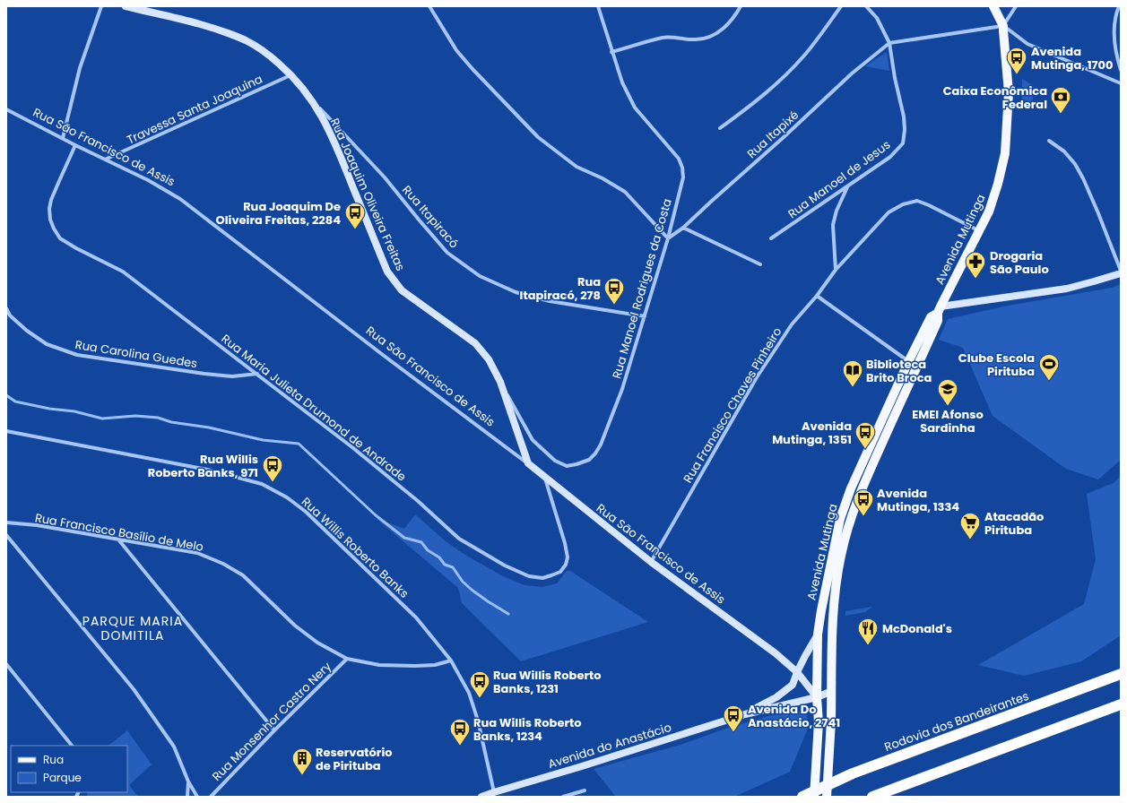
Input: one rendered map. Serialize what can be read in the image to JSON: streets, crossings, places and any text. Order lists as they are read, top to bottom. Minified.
{"streets":{"highway":["Rodovia dos Bandeirantes"],"main road":["Avenida Mutinga"],"street":["Travessa Santa Joaquina","Rua Itapixé","Rua São Francisco de Assis","Rua Manoel de Jesus","Rua Joaquim Oliveira Freitas","Rua Itapiracó","Rua Manoel Rodrigues da Costa","Rua Carolina Guedes","Rua Francisco Chaves Pinheiro","Rua Maria Julieta Drumond de Andrade","Rua Francisco Basílio de Melo","Rua Willis Roberto Banks","Rua Monsenhor Castro Nery","Avenida do Anastácio"]},"crossings":[["Travessa Santa Joaquina","Rua São Francisco de Assis"],["Travessa Santa Joaquina","Rua Joaquim Oliveira Freitas"],["Rua Itapixé","Rua Manoel de Jesus"],["Rua Itapixé","Rua Manoel Rodrigues da Costa"],["Rua São Francisco de Assis","Rua Joaquim Oliveira Freitas"],["Rua São Francisco de Assis","Avenida Mutinga"],["Rua São Francisco de Assis","Rua Francisco Chaves Pinheiro"],["Rua São Francisco de Assis","Rua Maria Julieta Drumond de Andrade"],["Rua São Francisco de Assis","Avenida do Anastácio"],["Rua Joaquim Oliveira Freitas","Rua Itapiracó"],["Rua Joaquim Oliveira Freitas","Rua Manoel Rodrigues da Costa"],["Rua Itapiracó","Rua Manoel Rodrigues da Costa"],["Avenida Mutinga","Rua Francisco Chaves Pinheiro"],["Avenida Mutinga","Avenida do Anastácio"],["Rua Carolina Guedes","Rua Maria Julieta Drumond de Andrade"],["Rua Francisco Basílio de Melo","Rua Willis Roberto Banks"],["Rua Francisco Basílio de Melo","Rua Monsenhor Castro Nery"],["Rua Willis Roberto Banks","Avenida do Anastácio"]],"districts":["PARQUE MARIA DOMITILA"],"places":{"bus stop":["Avenida Mutinga, 1700","Rua Joaquim De Oliveira Freitas, 2284","Rua Itapiracó, 278","Avenida Mutinga, 1351","Rua Willis Roberto Banks, 971","Avenida Mutinga, 1334","Rua Willis Roberto Banks, 1231","Avenida Do Anastácio, 2741","Rua Willis Roberto Banks, 1234"],"bank":["Caixa Econômica Federal"],"pharmacy":["Drogaria São Paulo"],"sports":["Clube Escola Pirituba"],"library":["Biblioteca Brito Broca"],"school or university":["EMEI Afonso Sardinha"],"supermarket":["Atacadão Pirituba"],"restaurant":["McDonald's"],"building":["Reservatório de Pirituba"]},"legend":["Rua","Parque"]}
